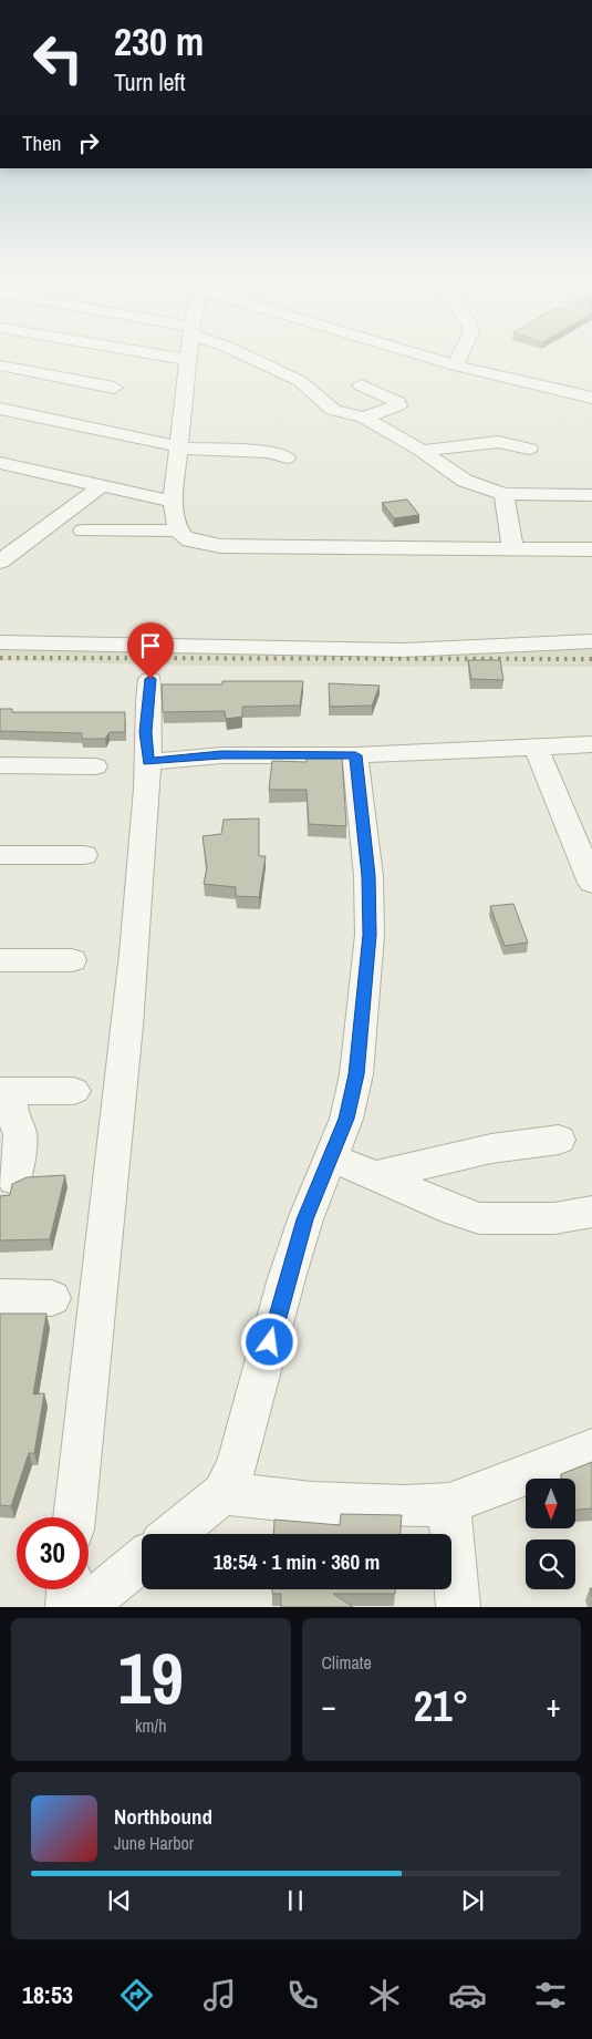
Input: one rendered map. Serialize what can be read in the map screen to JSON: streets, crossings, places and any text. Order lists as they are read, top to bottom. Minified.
{"north":"bottom","page":{"turn":["230 m","Turn left"],"then":"Then","limit":"30","trip":"18:54 · 1 min · 360 m","tile":[["19","km/h"],"Climate"],"heat":["−","21°","+"],"song":["Northbound","June Harbor"],"tabs":"18:53"}}
